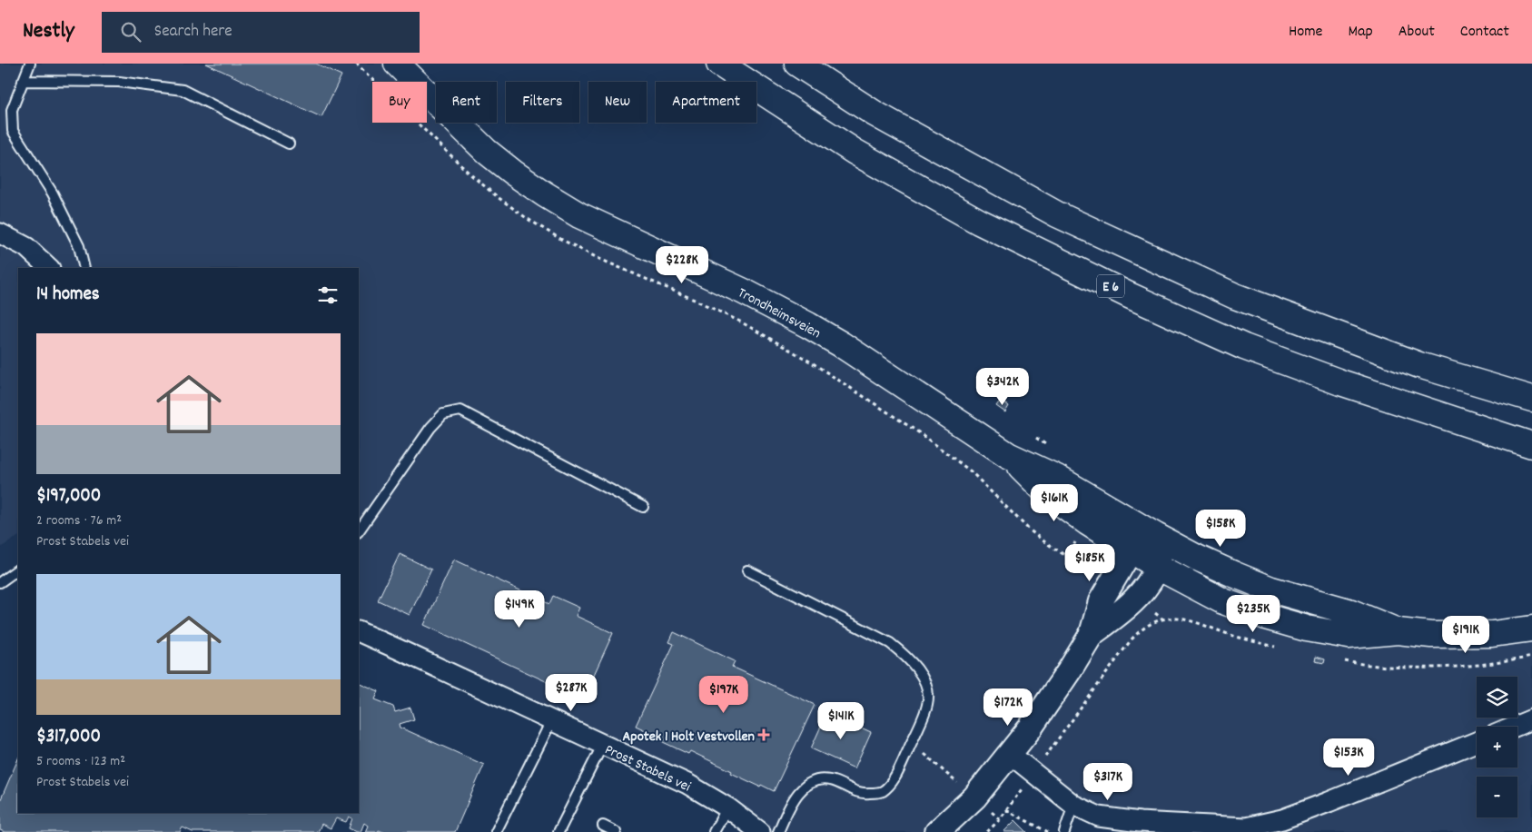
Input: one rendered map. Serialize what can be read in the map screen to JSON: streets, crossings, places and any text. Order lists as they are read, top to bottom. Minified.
{"streets":{"main road":["E 6","Trondheimsveien"],"street":["Prost Stabels vei"]},"places":{"health":["Apotek 1 Holt Vestvollen"]},"page":{"header":"Nestly","search":"Search here","nav":["Home","Map","About","Contact"],"chip":["Buy","Rent","Filters","New","Apartment"],"price":["$228K","$342K","$161K","$158K","$185K","$149K","$235K","$191K","$287K","$197K","$172K","$141K","$153K","$317K"],"heading":"14 homes","list":[{"name":"$197,000","note":"2 rooms · 76 m² · Prost Stabels vei"},{"name":"$317,000","note":"5 rooms · 123 m² · Prost Stabels vei"}],"map_buttons":["+","−"]}}
